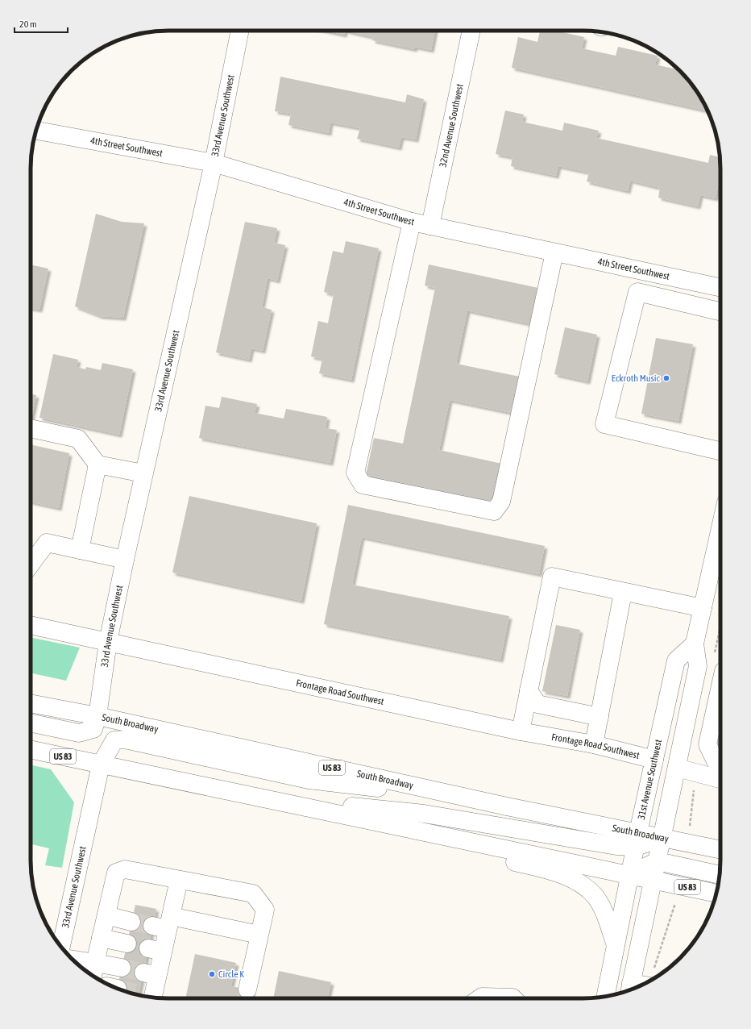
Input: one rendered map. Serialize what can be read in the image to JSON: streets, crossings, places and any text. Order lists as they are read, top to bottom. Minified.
{"streets":{"main road":["33rd Avenue Southwest","32nd Avenue Southwest","4th Street Southwest","Frontage Road Southwest","South Broadway","US 83","31st Avenue Southwest"]},"crossings":[["33rd Avenue Southwest","4th Street Southwest"],["33rd Avenue Southwest","Frontage Road Southwest"],["33rd Avenue Southwest","South Broadway"],["33rd Avenue Southwest","US 83"],["32nd Avenue Southwest","4th Street Southwest"],["Frontage Road Southwest","31st Avenue Southwest"],["South Broadway","31st Avenue Southwest"],["US 83","31st Avenue Southwest"]],"places":["Eckroth Music","Circle K"],"scale_bar":"20 m"}
